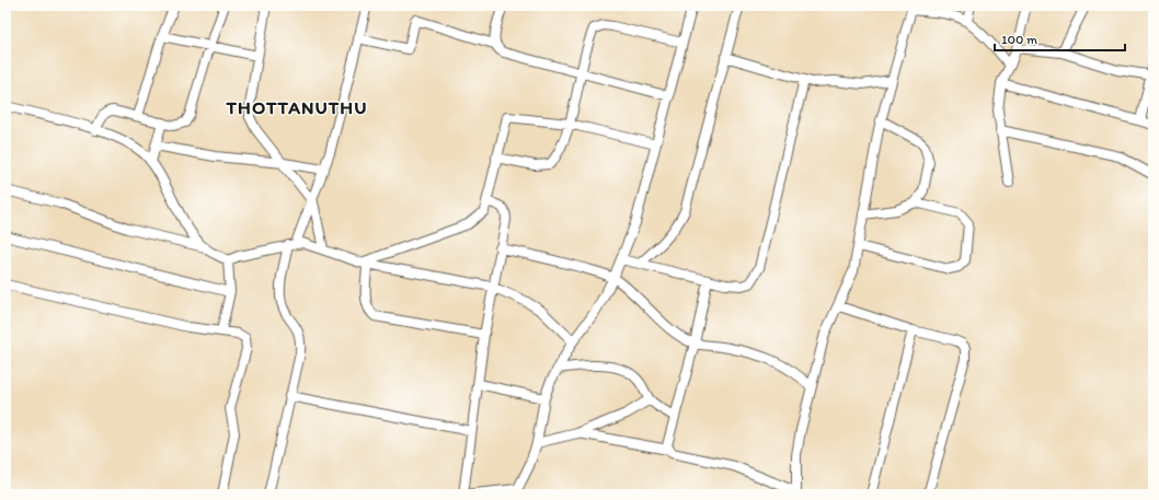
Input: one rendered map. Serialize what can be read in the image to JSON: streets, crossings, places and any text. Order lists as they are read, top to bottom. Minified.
{"districts":["THOTTANUTHU"],"scale_bar":"100 m"}
